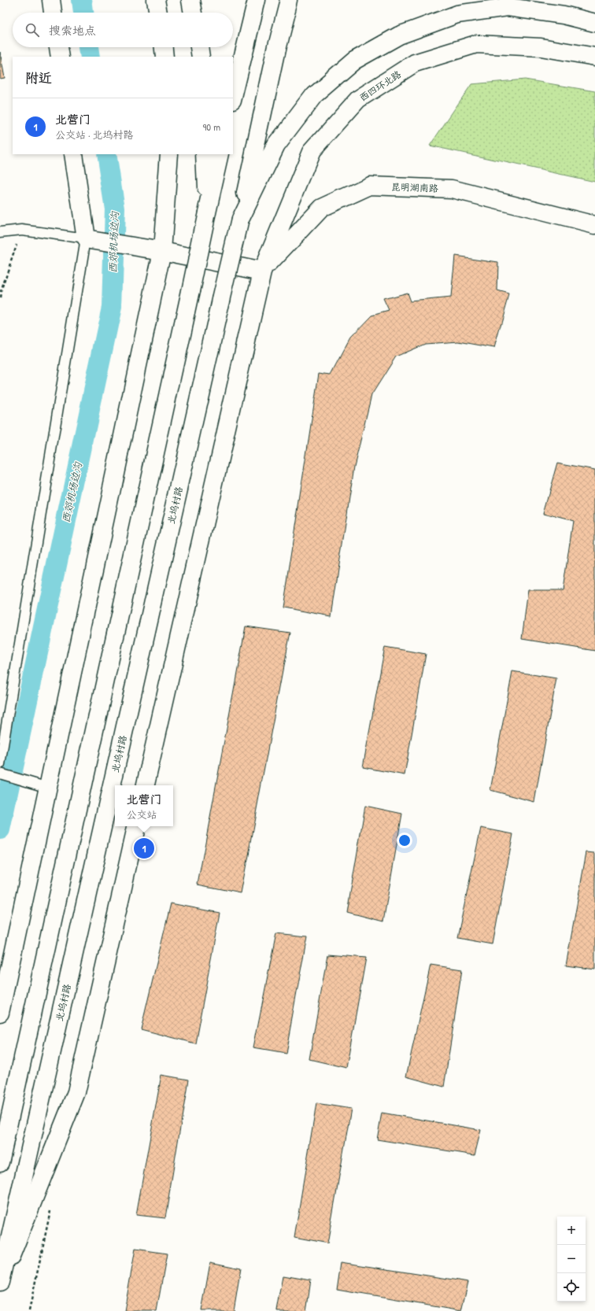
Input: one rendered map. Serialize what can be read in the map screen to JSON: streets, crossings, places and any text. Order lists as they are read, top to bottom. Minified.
{"streets":{"main road":["西四环北路","昆明湖南路","北坞村路"]},"crossings":[["西四环北路","昆明湖南路"]],"water":["西郊机场边沟"],"page":{"search":"搜索地点","heading":"附近","list":[{"mark":"1","name":"北营门","note":"公交站 · 北坞村路","value":"90 m"}],"popup":["北营门","公交站"],"pins":"1","map_buttons":["+","−"]}}
